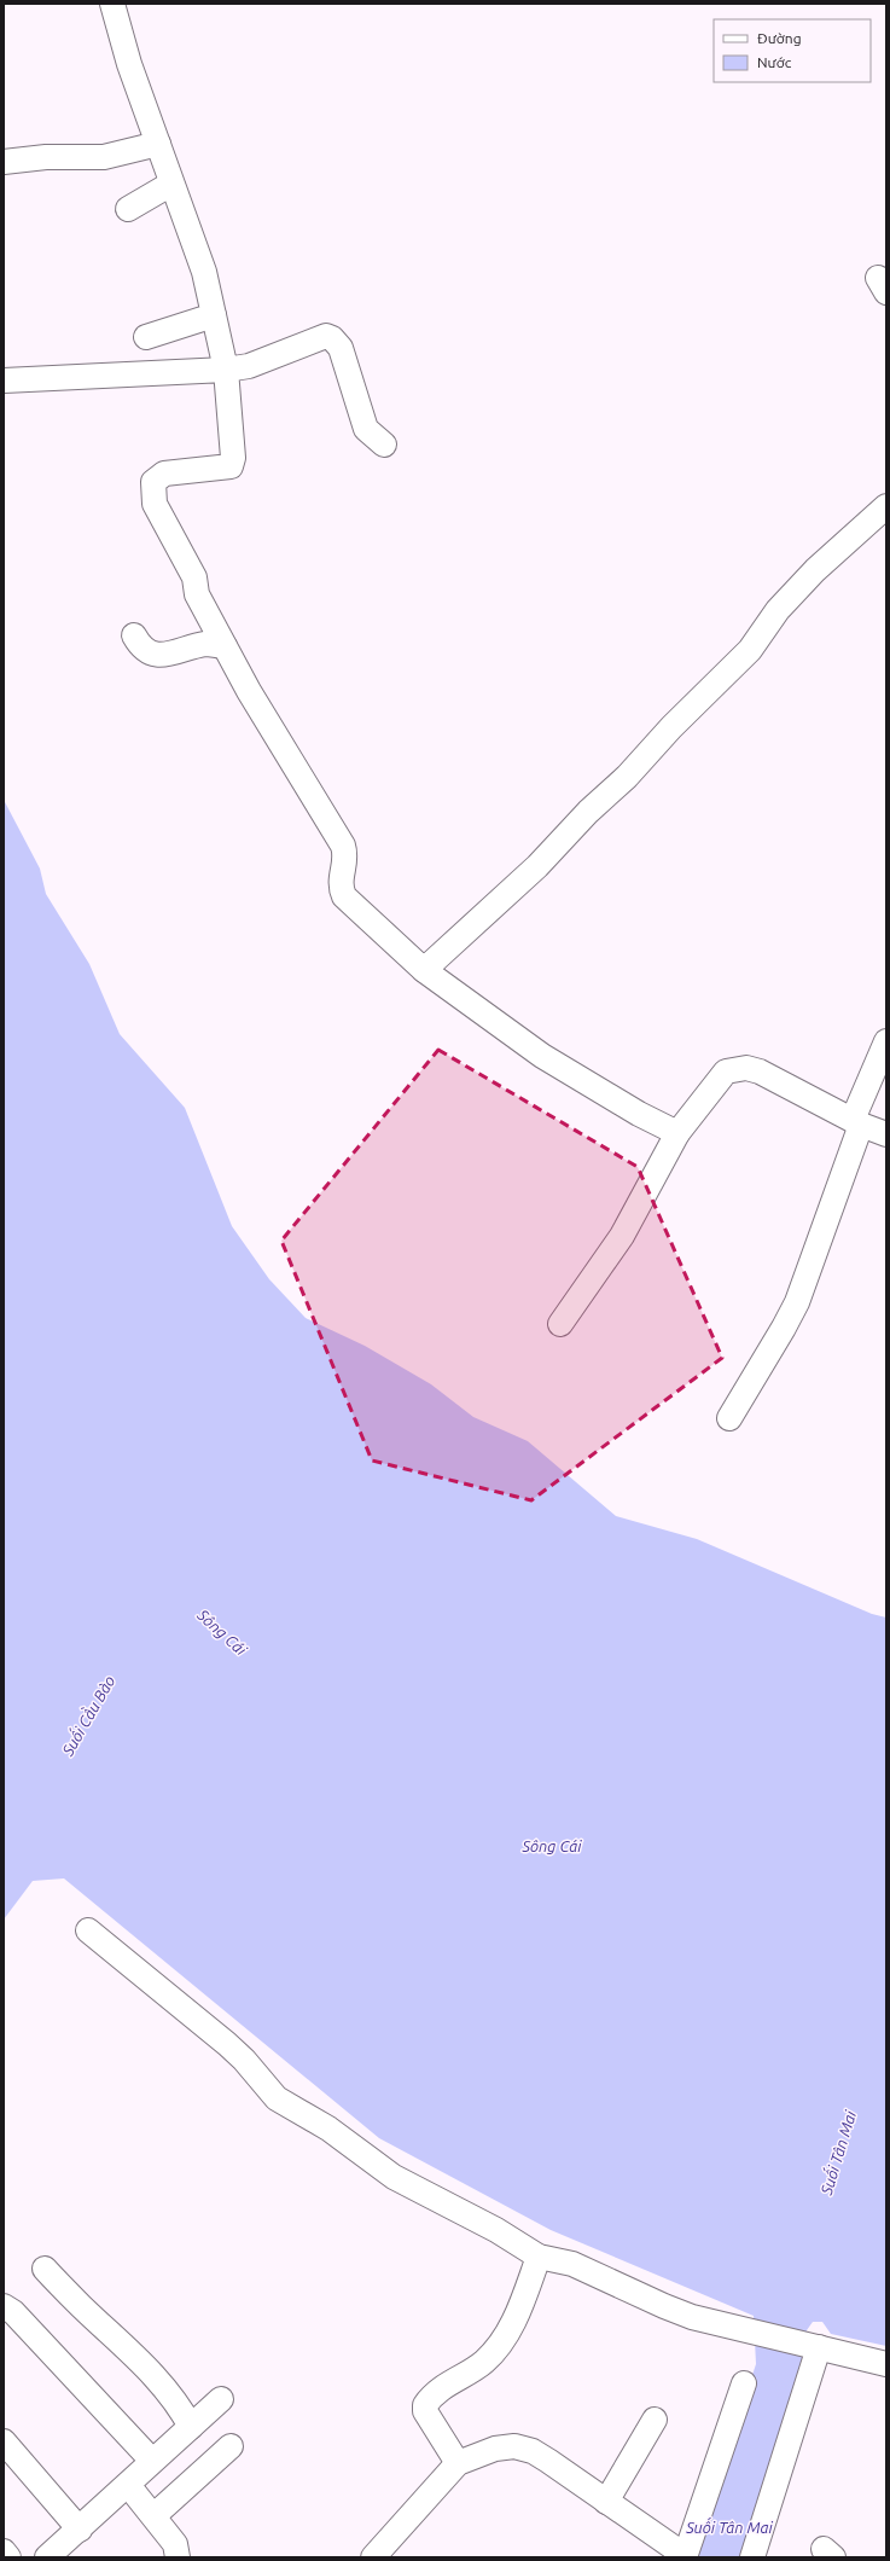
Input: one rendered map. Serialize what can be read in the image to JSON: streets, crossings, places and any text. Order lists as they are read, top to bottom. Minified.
{"water":["Sông Cái","Suối Cầu Bào","Suối Tân Mai"],"legend":["Đường","Nước"]}
